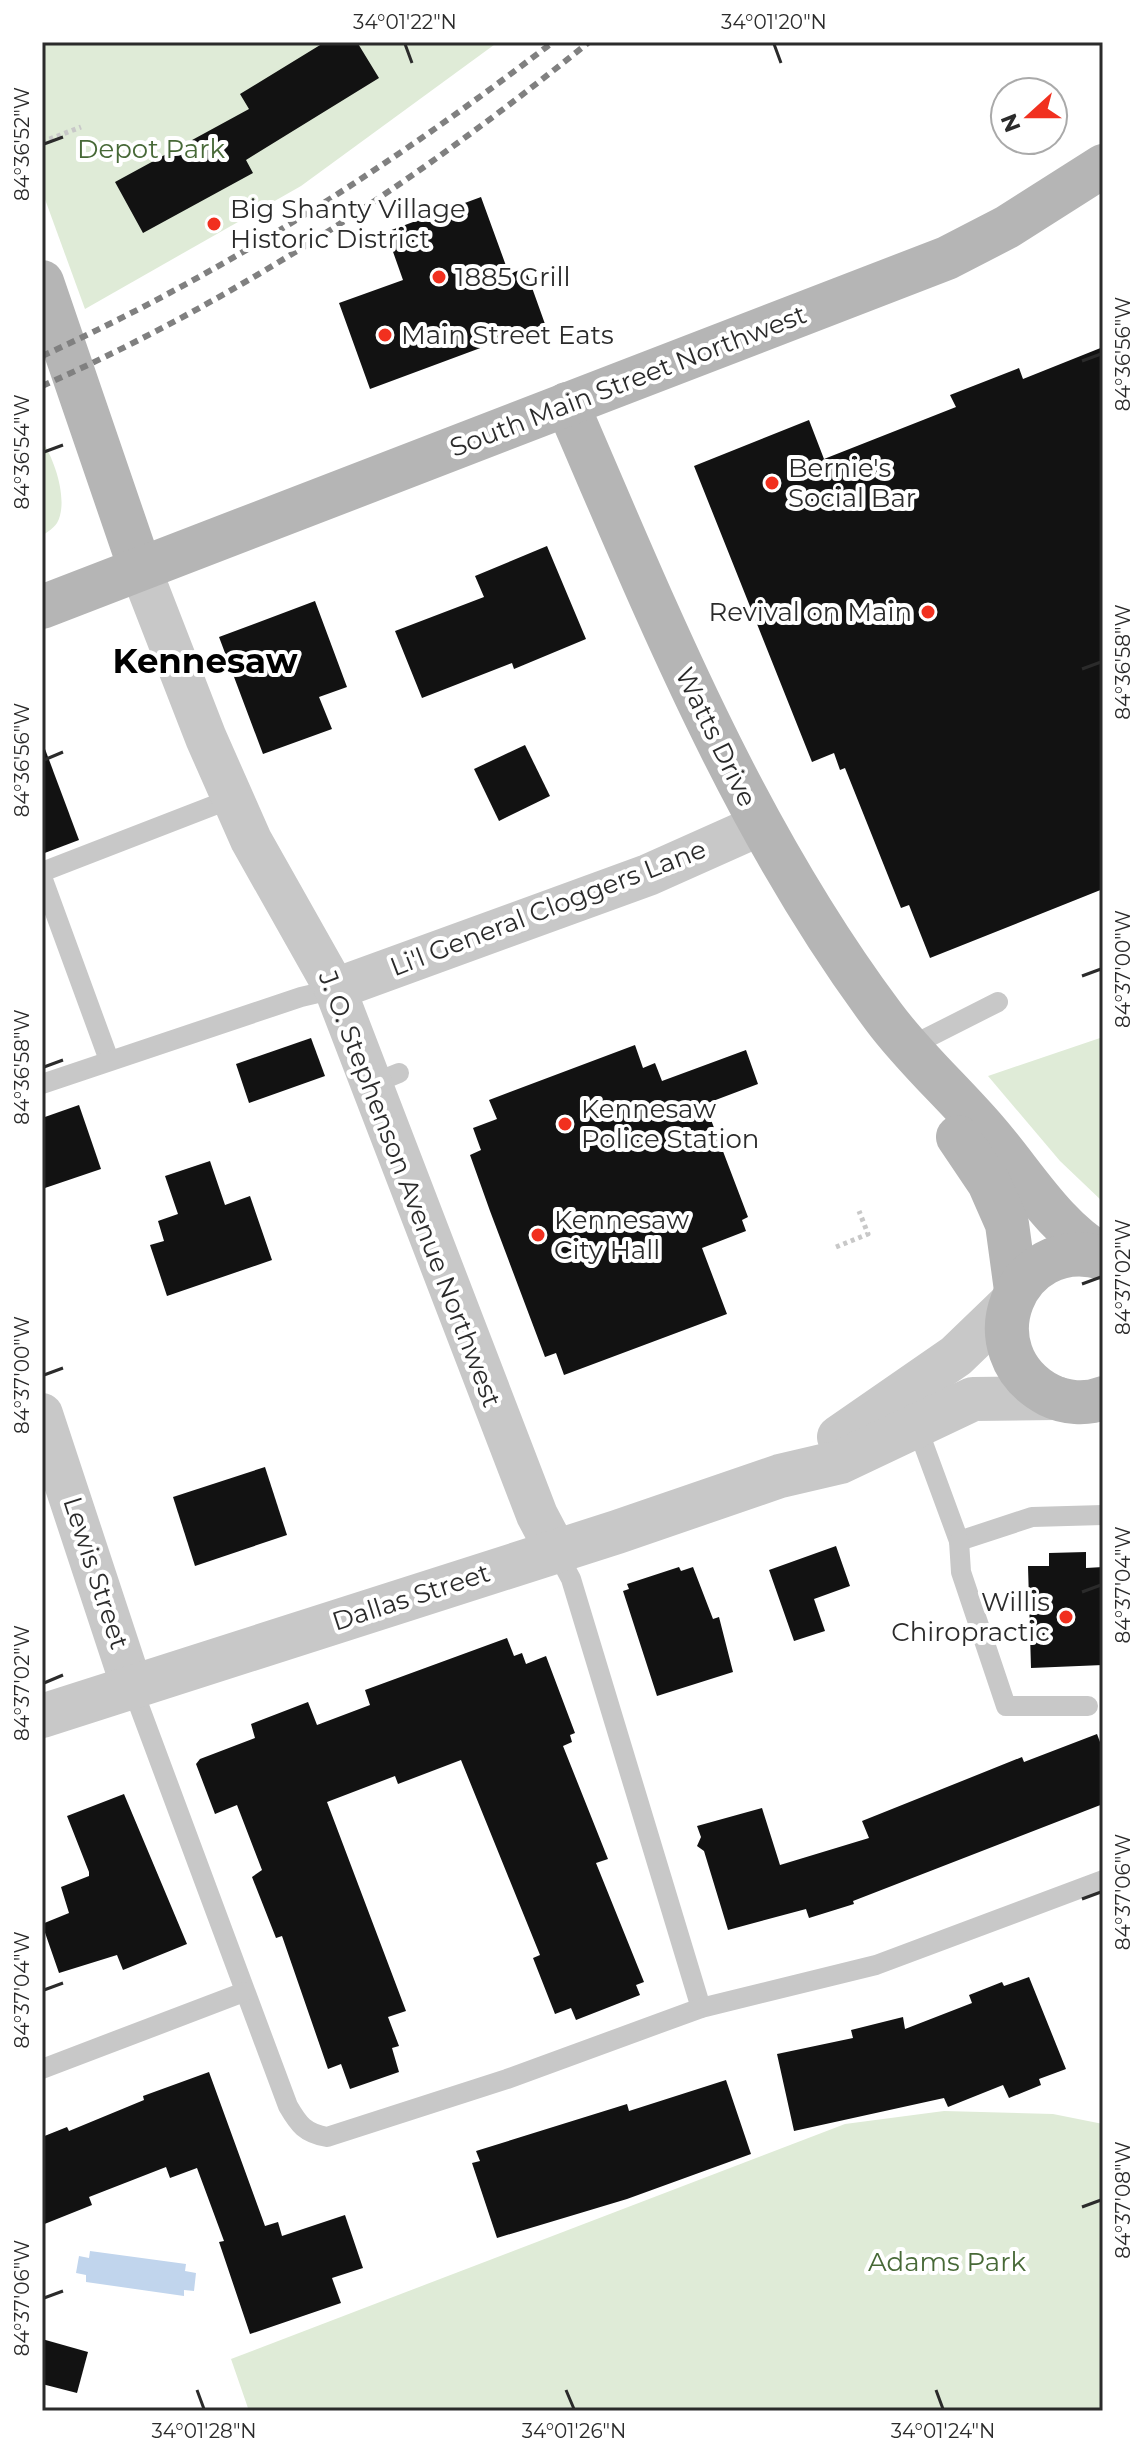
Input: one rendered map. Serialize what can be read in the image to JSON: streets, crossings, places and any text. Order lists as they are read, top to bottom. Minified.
{"streets":{"main road":["South Main Street Northwest","Watts Drive"],"street":["Li'l General Cloggers Lane","J. O. Stephenson Avenue Northwest","Lewis Street","Dallas Street"]},"crossings":[["South Main Street Northwest","Watts Drive"],["South Main Street Northwest","J. O. Stephenson Avenue Northwest"],["Watts Drive","Li'l General Cloggers Lane"],["Watts Drive","Dallas Street"],["Li'l General Cloggers Lane","J. O. Stephenson Avenue Northwest"],["J. O. Stephenson Avenue Northwest","Dallas Street"],["Lewis Street","Dallas Street"]],"districts":["Kennesaw"],"parks":["Depot Park","Adams Park"],"places":["Big Shanty Village Historic District","1885 Grill","Main Street Eats","Bernie's Social Bar","Revival on Main","Kennesaw Police Station","Kennesaw City Hall","Willis Chiropractic"],"north":"left","coordinates":["34°01'22\"N","34°01'20\"N","84°36'52\"W","84°36'56\"W","84°36'54\"W","84°36'58\"W","84°37'00\"W","84°37'02\"W","84°37'04\"W","84°37'06\"W","84°37'08\"W","34°01'28\"N","34°01'26\"N","34°01'24\"N"]}
